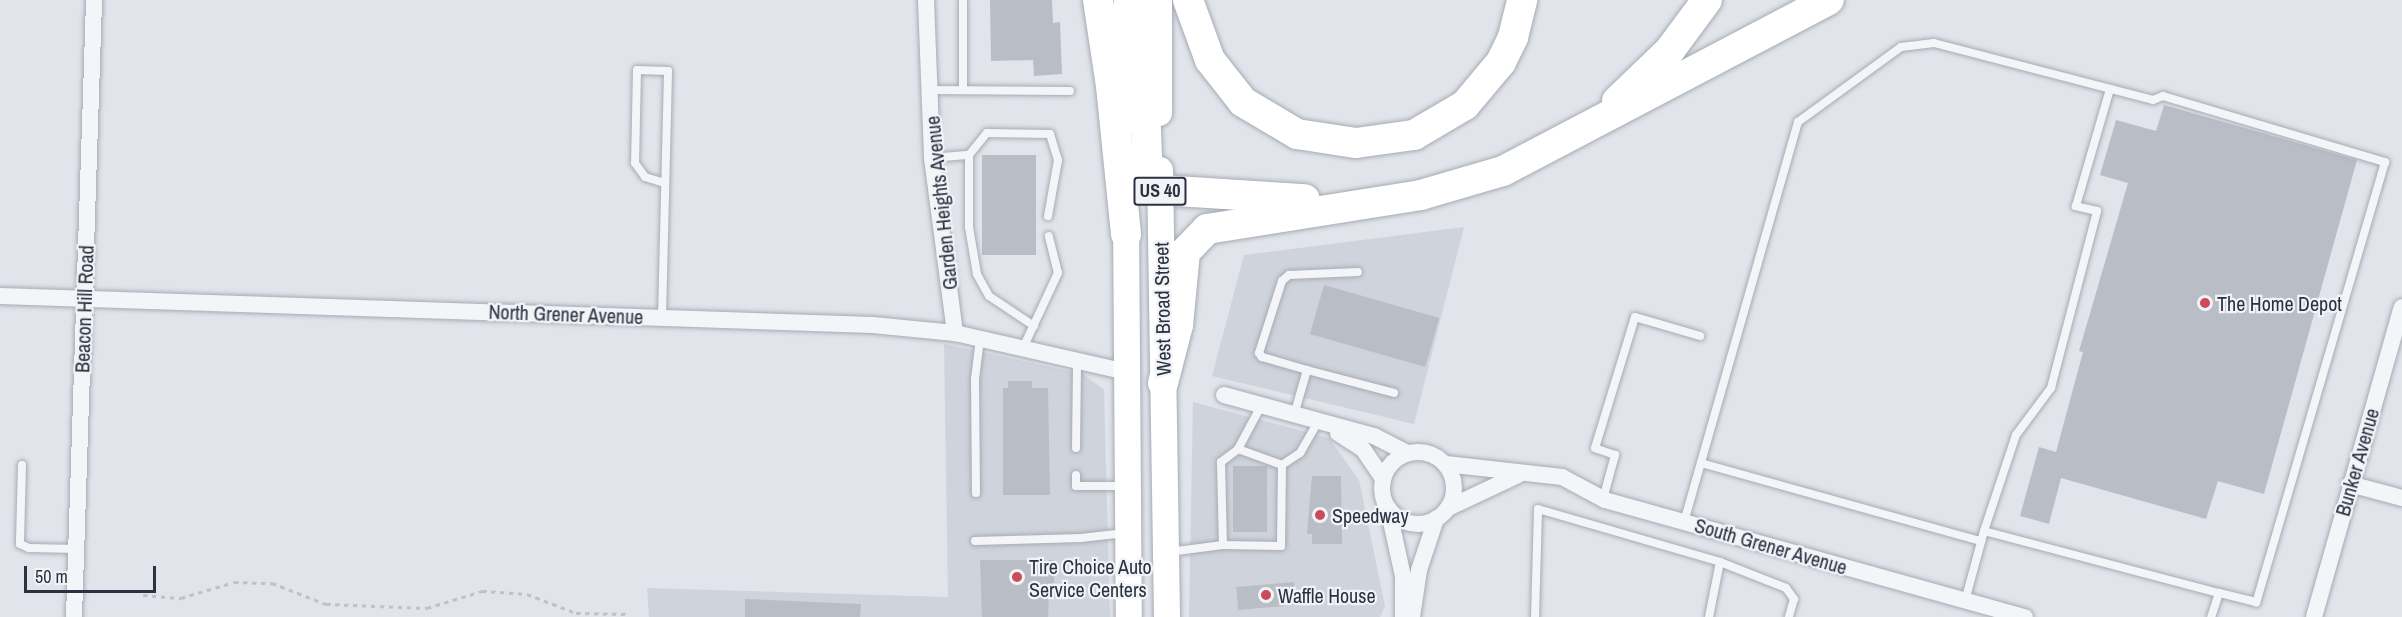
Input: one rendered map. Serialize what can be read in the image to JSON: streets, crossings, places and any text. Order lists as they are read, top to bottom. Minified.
{"streets":{"main road":["US 40","West Broad Street"],"street":["Garden Heights Avenue","Beacon Hill Road","North Grener Avenue","Bunker Avenue","South Grener Avenue"]},"crossings":[["Garden Heights Avenue","North Grener Avenue"],["Beacon Hill Road","North Grener Avenue"],["West Broad Street","North Grener Avenue"]],"places":["The Home Depot","Speedway","Tire Choice Auto Service Centers","Waffle House"],"scale_bar":"50 m"}
